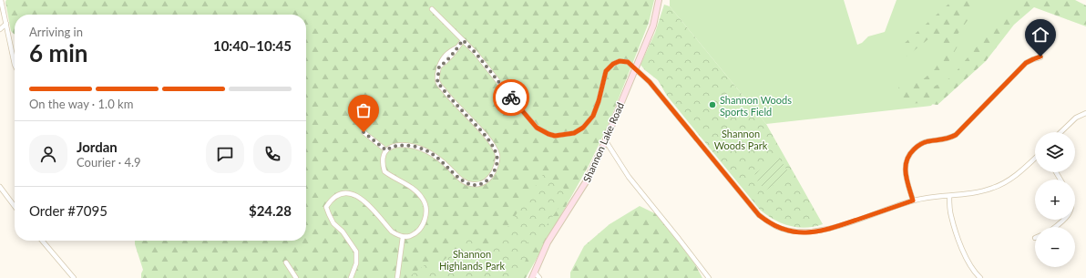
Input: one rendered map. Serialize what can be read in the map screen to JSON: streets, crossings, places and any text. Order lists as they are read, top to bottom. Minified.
{"streets":{"main road":["Shannon Lake Road"]},"parks":["Shannon Woods Park","Shannon Highlands Park"],"places":["Shannon Woods Sports Field"],"page":{"heading":["6 min","Arriving in","10:40–10:45"],"panel":["Jordan","Courier · 4.9","Order #7095","$24.28"],"bar":"On the way · 1.0 km","map_buttons":["+","−"]}}
